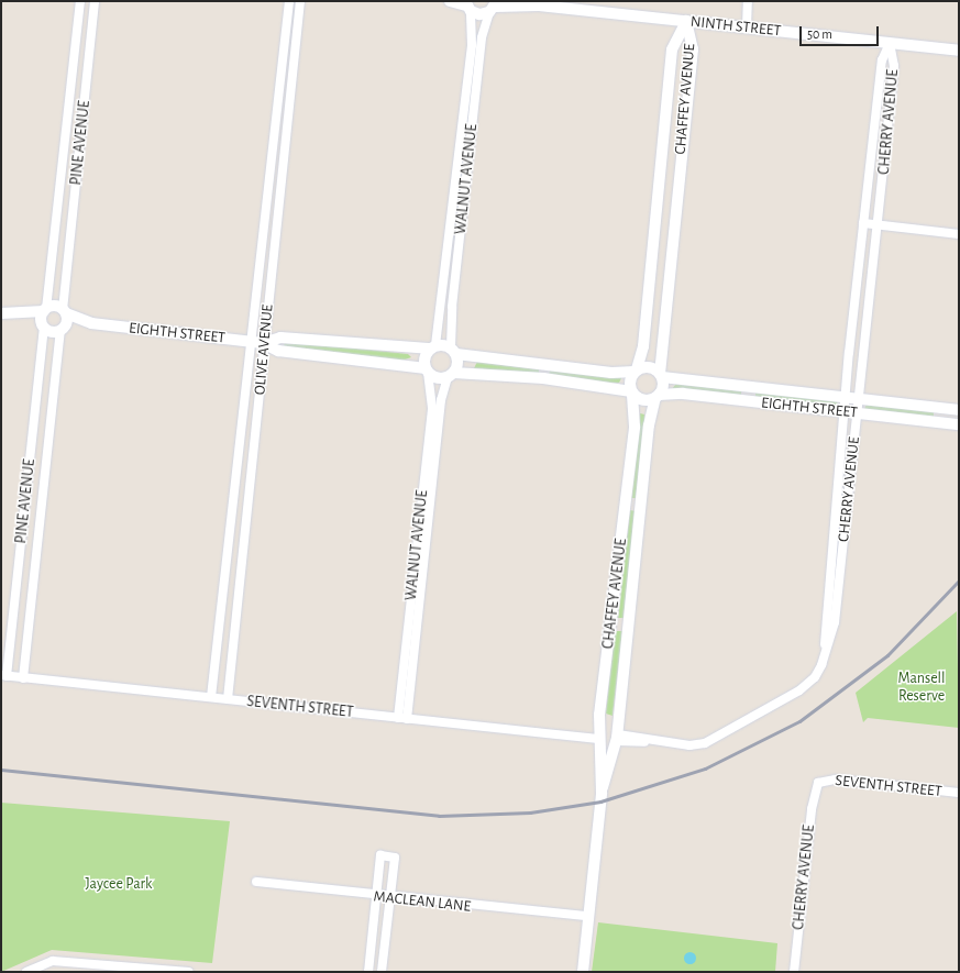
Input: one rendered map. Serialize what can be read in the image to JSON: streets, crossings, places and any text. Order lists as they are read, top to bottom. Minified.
{"streets":{"street":["NINTH STREET","CHAFFEY AVENUE","CHERRY AVENUE","PINE AVENUE","WALNUT AVENUE","EIGHTH STREET","OLIVE AVENUE","SEVENTH STREET","MACLEAN LANE"]},"crossings":[["NINTH STREET","CHAFFEY AVENUE"],["NINTH STREET","CHERRY AVENUE"],["NINTH STREET","WALNUT AVENUE"],["CHAFFEY AVENUE","CHERRY AVENUE"],["CHAFFEY AVENUE","EIGHTH STREET"],["CHAFFEY AVENUE","SEVENTH STREET"],["CHAFFEY AVENUE","MACLEAN LANE"],["CHERRY AVENUE","EIGHTH STREET"],["CHERRY AVENUE","SEVENTH STREET"],["PINE AVENUE","EIGHTH STREET"],["PINE AVENUE","SEVENTH STREET"],["WALNUT AVENUE","EIGHTH STREET"],["WALNUT AVENUE","SEVENTH STREET"],["EIGHTH STREET","OLIVE AVENUE"],["OLIVE AVENUE","SEVENTH STREET"]],"parks":["Mansell Reserve","Jaycee Park"],"scale_bar":"50 m"}
